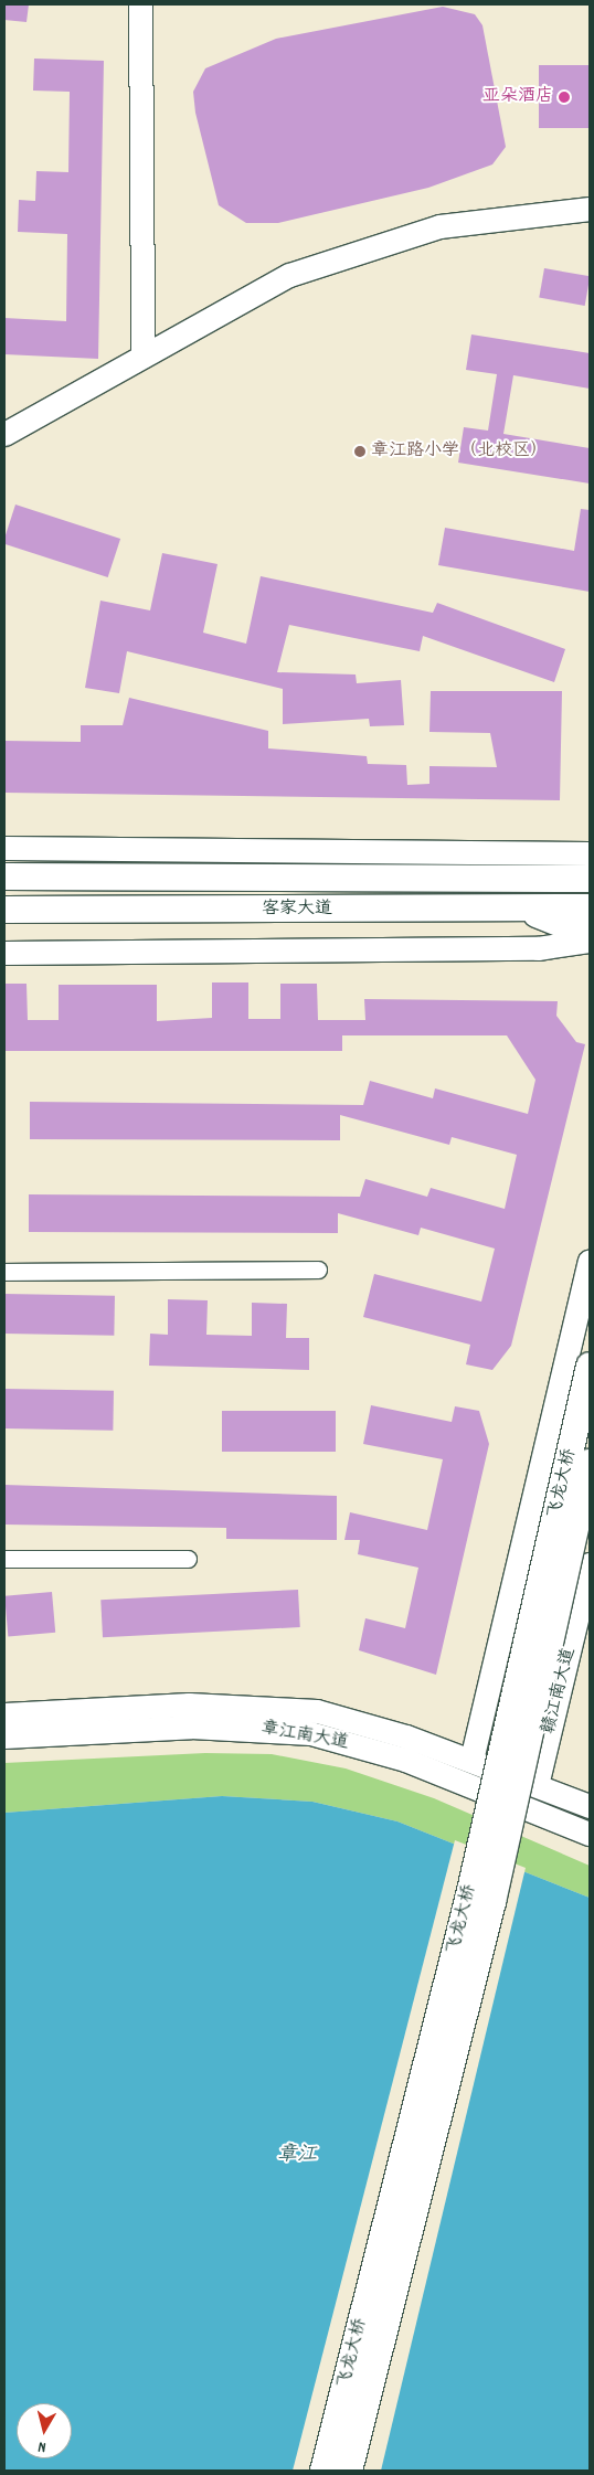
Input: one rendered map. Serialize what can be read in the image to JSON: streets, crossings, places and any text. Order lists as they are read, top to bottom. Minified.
{"streets":{"main road":["客家大道","飞龙大桥"],"street":["赣江南大道","章江南大道"]},"crossings":[["赣江南大道","章江南大道"]],"water":["章江"],"places":["亚朵酒店","章江路小学（北校区）"],"north":"bottom"}
